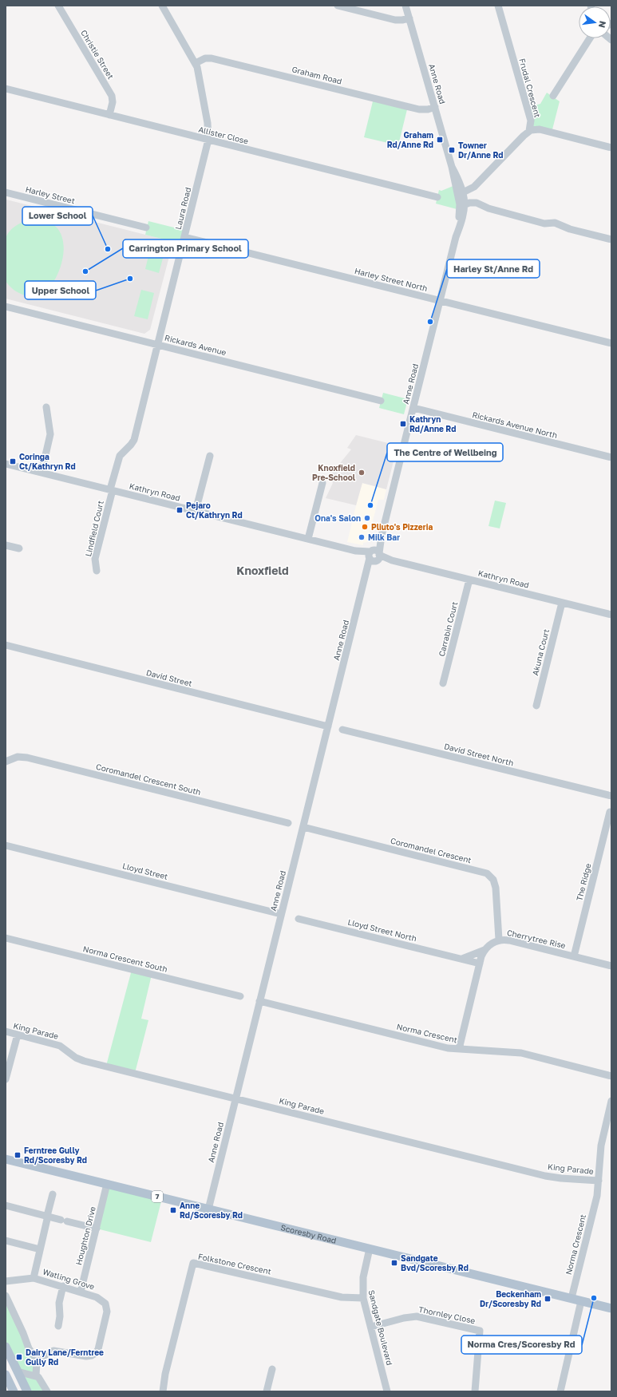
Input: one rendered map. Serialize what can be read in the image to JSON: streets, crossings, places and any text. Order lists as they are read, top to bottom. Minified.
{"streets":{"main road":["7","Scoresby Road"],"street":["Christie Street","Graham Road","Anne Road","Frudal Crescent","Allister Close","Harley Street","Laura Road","Harley Street North","Rickards Avenue","Rickards Avenue North","Kathryn Road","Lindfield Court","Carrabin Court","Akuna Court","David Street","David Street North","Coromandel Crescent South","Coromandel Crescent","Lloyd Street","The Ridge","Lloyd Street North","Cherrytree Rise","Norma Crescent South","King Parade","Norma Crescent","Houghton Drive","Folkstone Crescent","Watling Grove","Thornley Close","Sandgate Boulevard"]},"crossings":[["Christie Street","Allister Close"],["Graham Road","Anne Road"],["Graham Road","Laura Road"],["Anne Road","Harley Street North"],["Anne Road","Rickards Avenue North"],["Anne Road","Kathryn Road"],["Anne Road","David Street"],["Anne Road","Coromandel Crescent"],["Anne Road","Lloyd Street"],["Anne Road","King Parade"],["Anne Road","Norma Crescent"],["Anne Road","Scoresby Road"],["Allister Close","Laura Road"],["Laura Road","Harley Street North"],["Laura Road","Rickards Avenue"],["Laura Road","Kathryn Road"],["Laura Road","Lindfield Court"],["Kathryn Road","Lindfield Court"],["Kathryn Road","Carrabin Court"],["Kathryn Road","Akuna Court"],["Coromandel Crescent","Cherrytree Rise"],["The Ridge","Cherrytree Rise"],["King Parade","Norma Crescent"],["Norma Crescent","Scoresby Road"],["Scoresby Road","Houghton Drive"],["Scoresby Road","Sandgate Boulevard"],["Houghton Drive","Watling Grove"],["Folkstone Crescent","Sandgate Boulevard"],["Thornley Close","Sandgate Boulevard"]],"districts":["Knoxfield"],"places":{"transit":["Graham Rd/Anne Rd","Towner Dr/Anne Rd","Kathryn Rd/Anne Rd","Coringa Ct/Kathryn Rd","Pejaro Ct/Kathryn Rd","Ferntree Gully Rd/Scoresby Rd","Anne Rd/Scoresby Rd","Sandgate Bvd/Scoresby Rd","Beckenham Dr/Scoresby Rd","Dairy Lane/Ferntree Gully Rd"],"other":["Lower School","Carrington Primary School","Upper School","Harley St/Anne Rd","Knoxfield Pre-School","The Centre of Wellbeing","Ona's Salon","Pliuto's Pizzeria","Milk Bar","Norma Cres/Scoresby Rd"]},"north":"right"}
